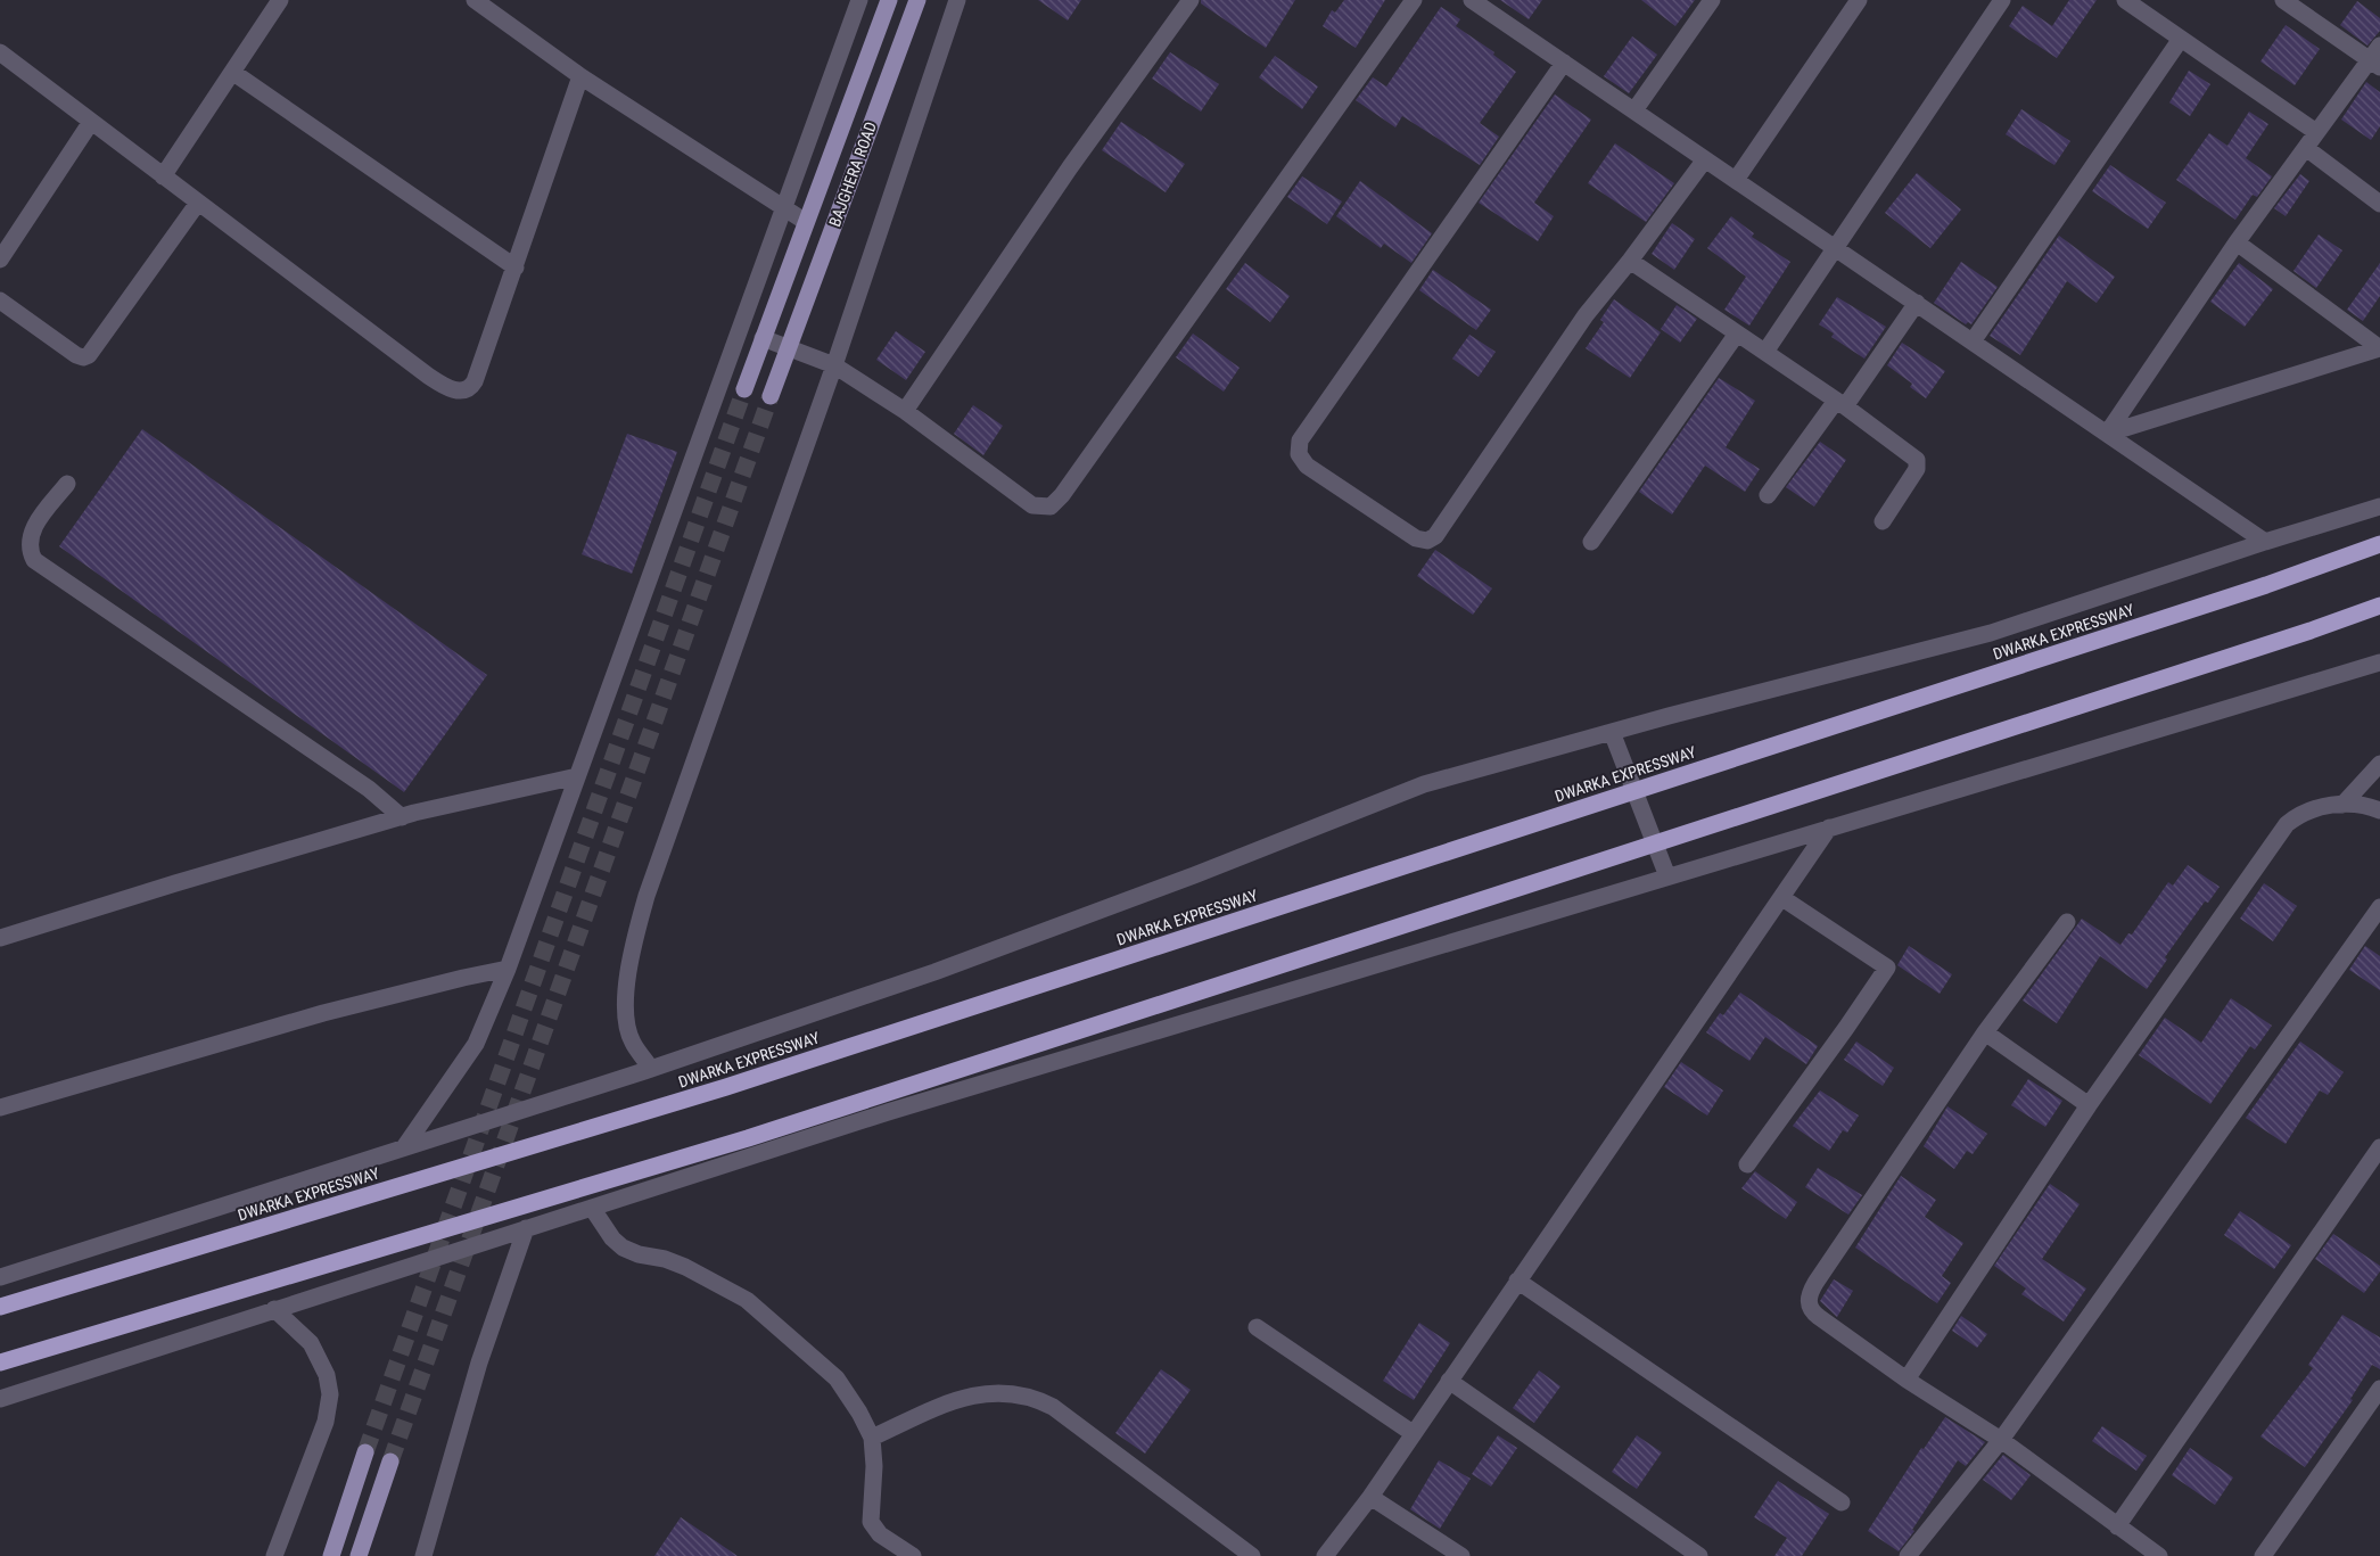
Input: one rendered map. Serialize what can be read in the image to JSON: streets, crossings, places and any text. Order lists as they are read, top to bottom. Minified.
{"streets":{"highway":["DWARKA EXPRESSWAY"],"main road":["BAJGHERA ROAD"]}}
